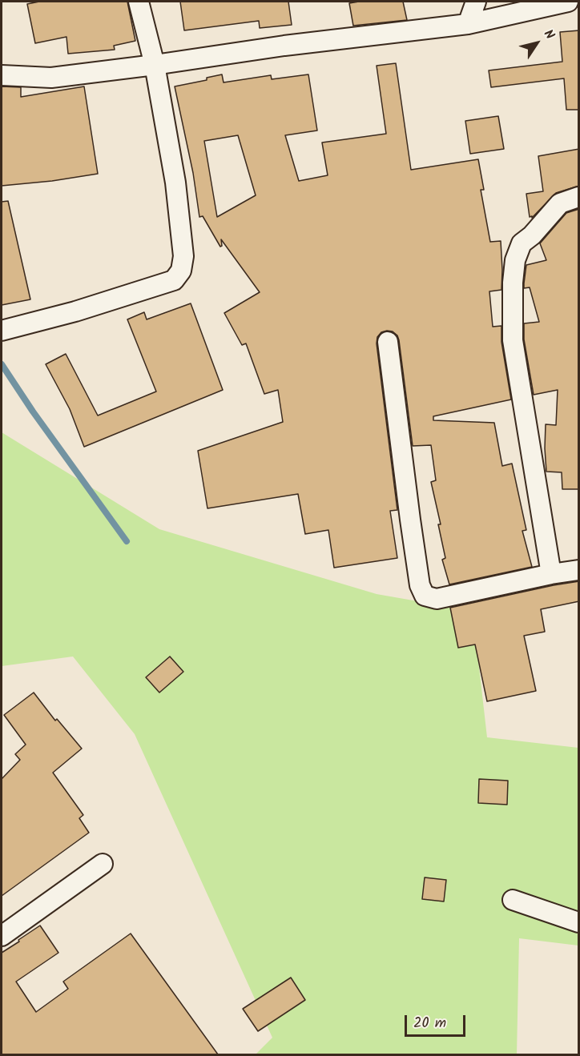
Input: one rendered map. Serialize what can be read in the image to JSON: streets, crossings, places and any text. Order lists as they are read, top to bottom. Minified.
{"scale_bar":"20 m","north":"top right"}
